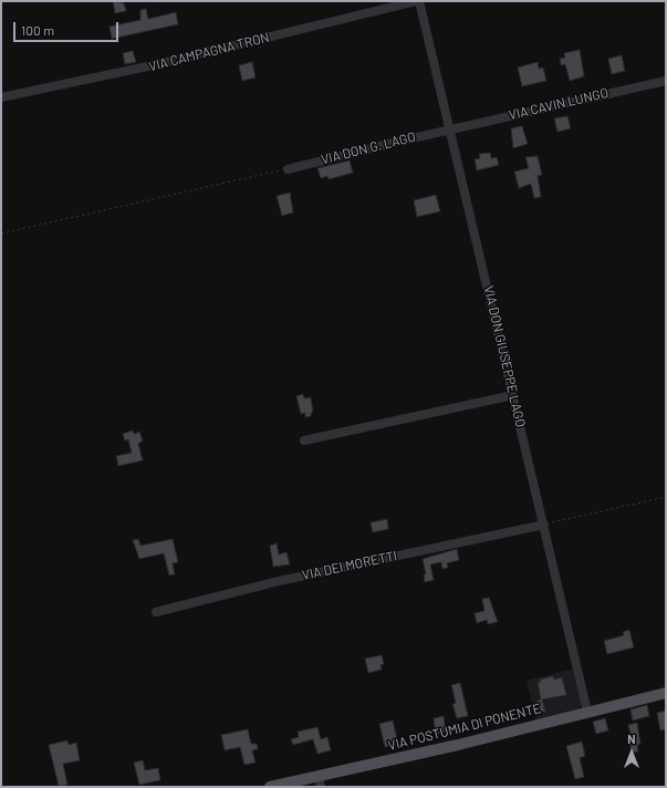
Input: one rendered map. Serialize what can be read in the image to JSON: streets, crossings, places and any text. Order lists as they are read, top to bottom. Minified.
{"streets":{"main road":["VIA POSTUMIA DI PONENTE"],"street":["VIA CAMPAGNA TRON","VIA CAVIN LUNGO","VIA DON G. LAGO","VIA DON GIUSEPPE LAGO","VIA DEI MORETTI"]},"crossings":[["VIA CAVIN LUNGO","VIA DON G. LAGO"],["VIA CAVIN LUNGO","VIA DON GIUSEPPE LAGO"],["VIA DON G. LAGO","VIA DON GIUSEPPE LAGO"],["VIA DON GIUSEPPE LAGO","VIA DEI MORETTI"],["VIA DON GIUSEPPE LAGO","VIA POSTUMIA DI PONENTE"]],"scale_bar":"100 m","north":"top"}
